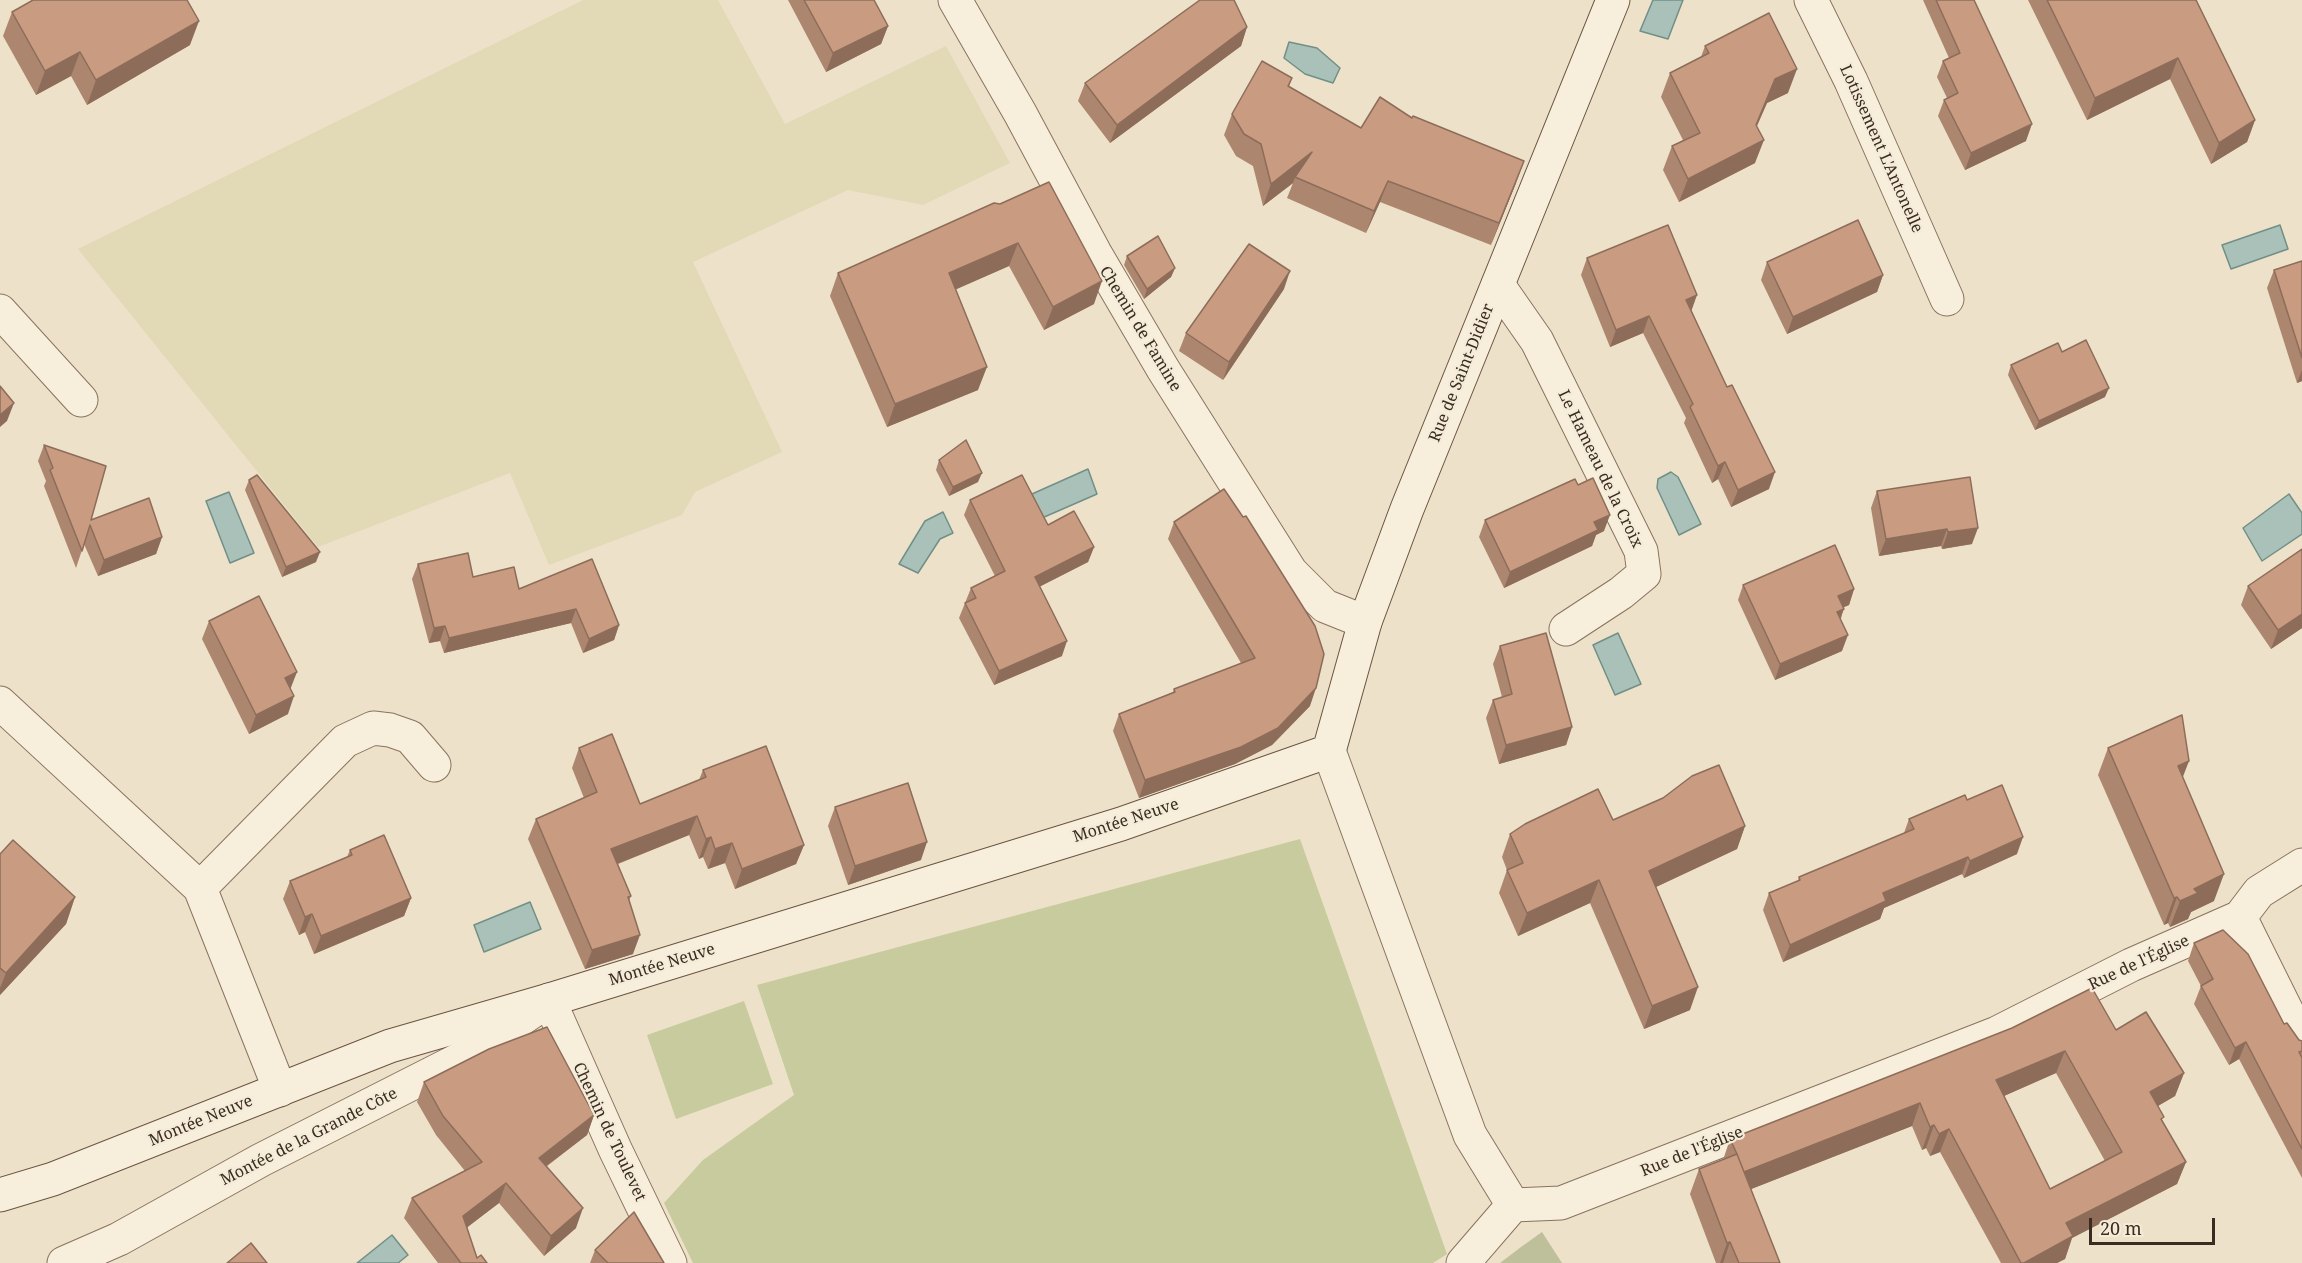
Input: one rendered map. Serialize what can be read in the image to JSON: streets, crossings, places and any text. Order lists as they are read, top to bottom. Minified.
{"streets":{"street":["Lotissement L'Antonelle","Chemin de Famine","Rue de Saint-Didier","Le Hameau de la Croix","Montée Neuve","Rue de l'Église","Chemin de Toulevet","Montée de la Grande Côte"]},"crossings":[["Chemin de Famine","Rue de Saint-Didier"],["Rue de Saint-Didier","Le Hameau de la Croix"],["Rue de Saint-Didier","Montée Neuve"],["Montée Neuve","Chemin de Toulevet"],["Montée Neuve","Montée de la Grande Côte"],["Chemin de Toulevet","Montée de la Grande Côte"]],"scale_bar":"20 m"}
